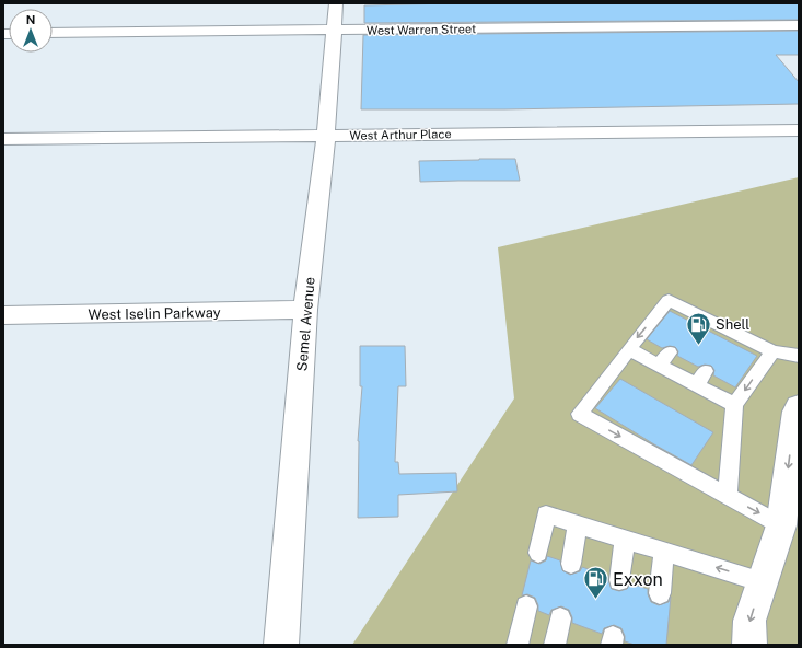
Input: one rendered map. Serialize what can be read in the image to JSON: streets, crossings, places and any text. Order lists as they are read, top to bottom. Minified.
{"streets":{"main road":["West Warren Street","West Arthur Place","West Iselin Parkway","Semel Avenue"]},"crossings":[["West Warren Street","Semel Avenue"],["West Arthur Place","Semel Avenue"],["West Iselin Parkway","Semel Avenue"]],"places":{"fuel station":["Shell","Exxon"]},"north":"top"}
